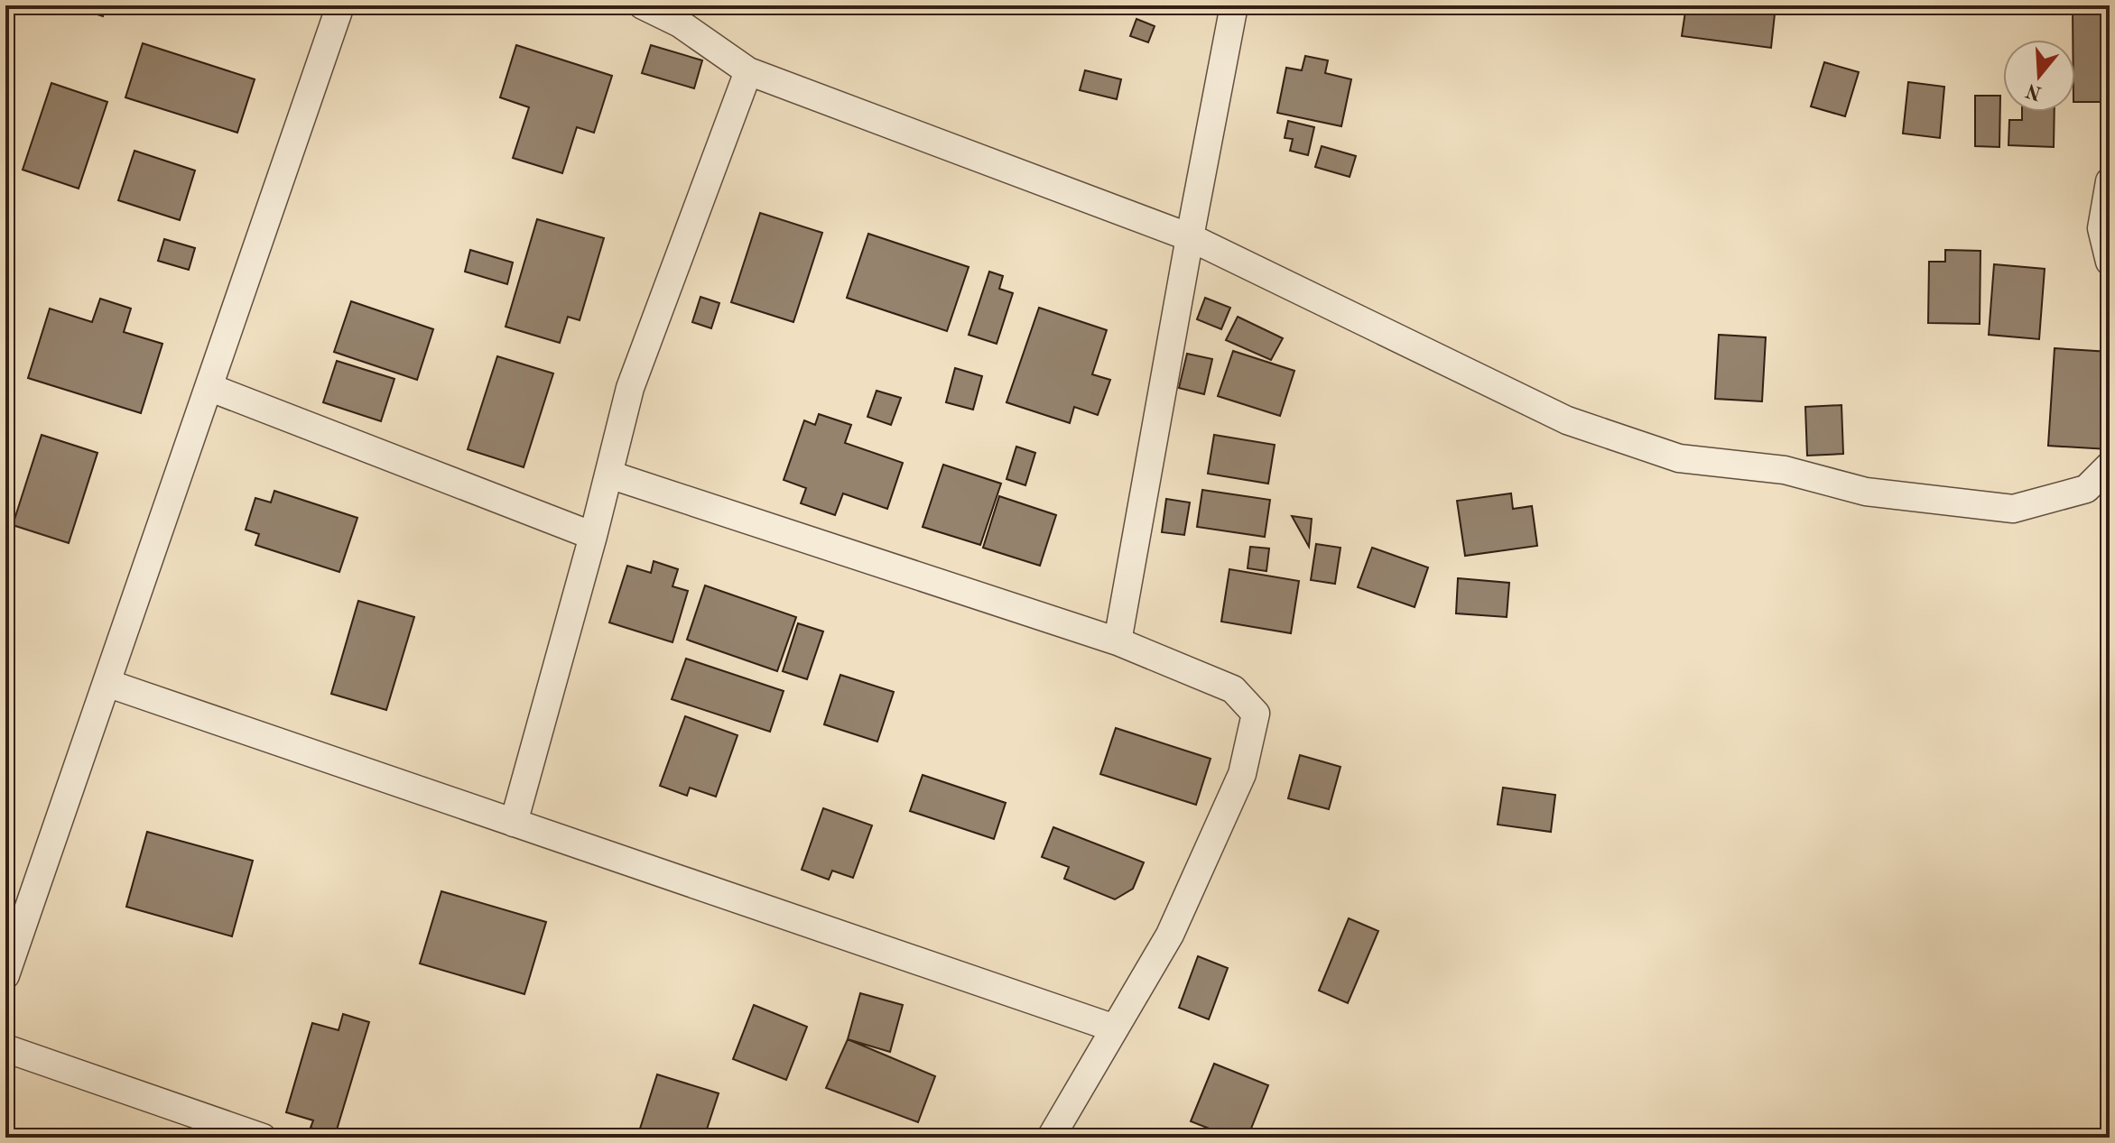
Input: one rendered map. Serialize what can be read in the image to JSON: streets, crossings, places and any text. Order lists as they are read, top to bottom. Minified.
{"north":"bottom"}
